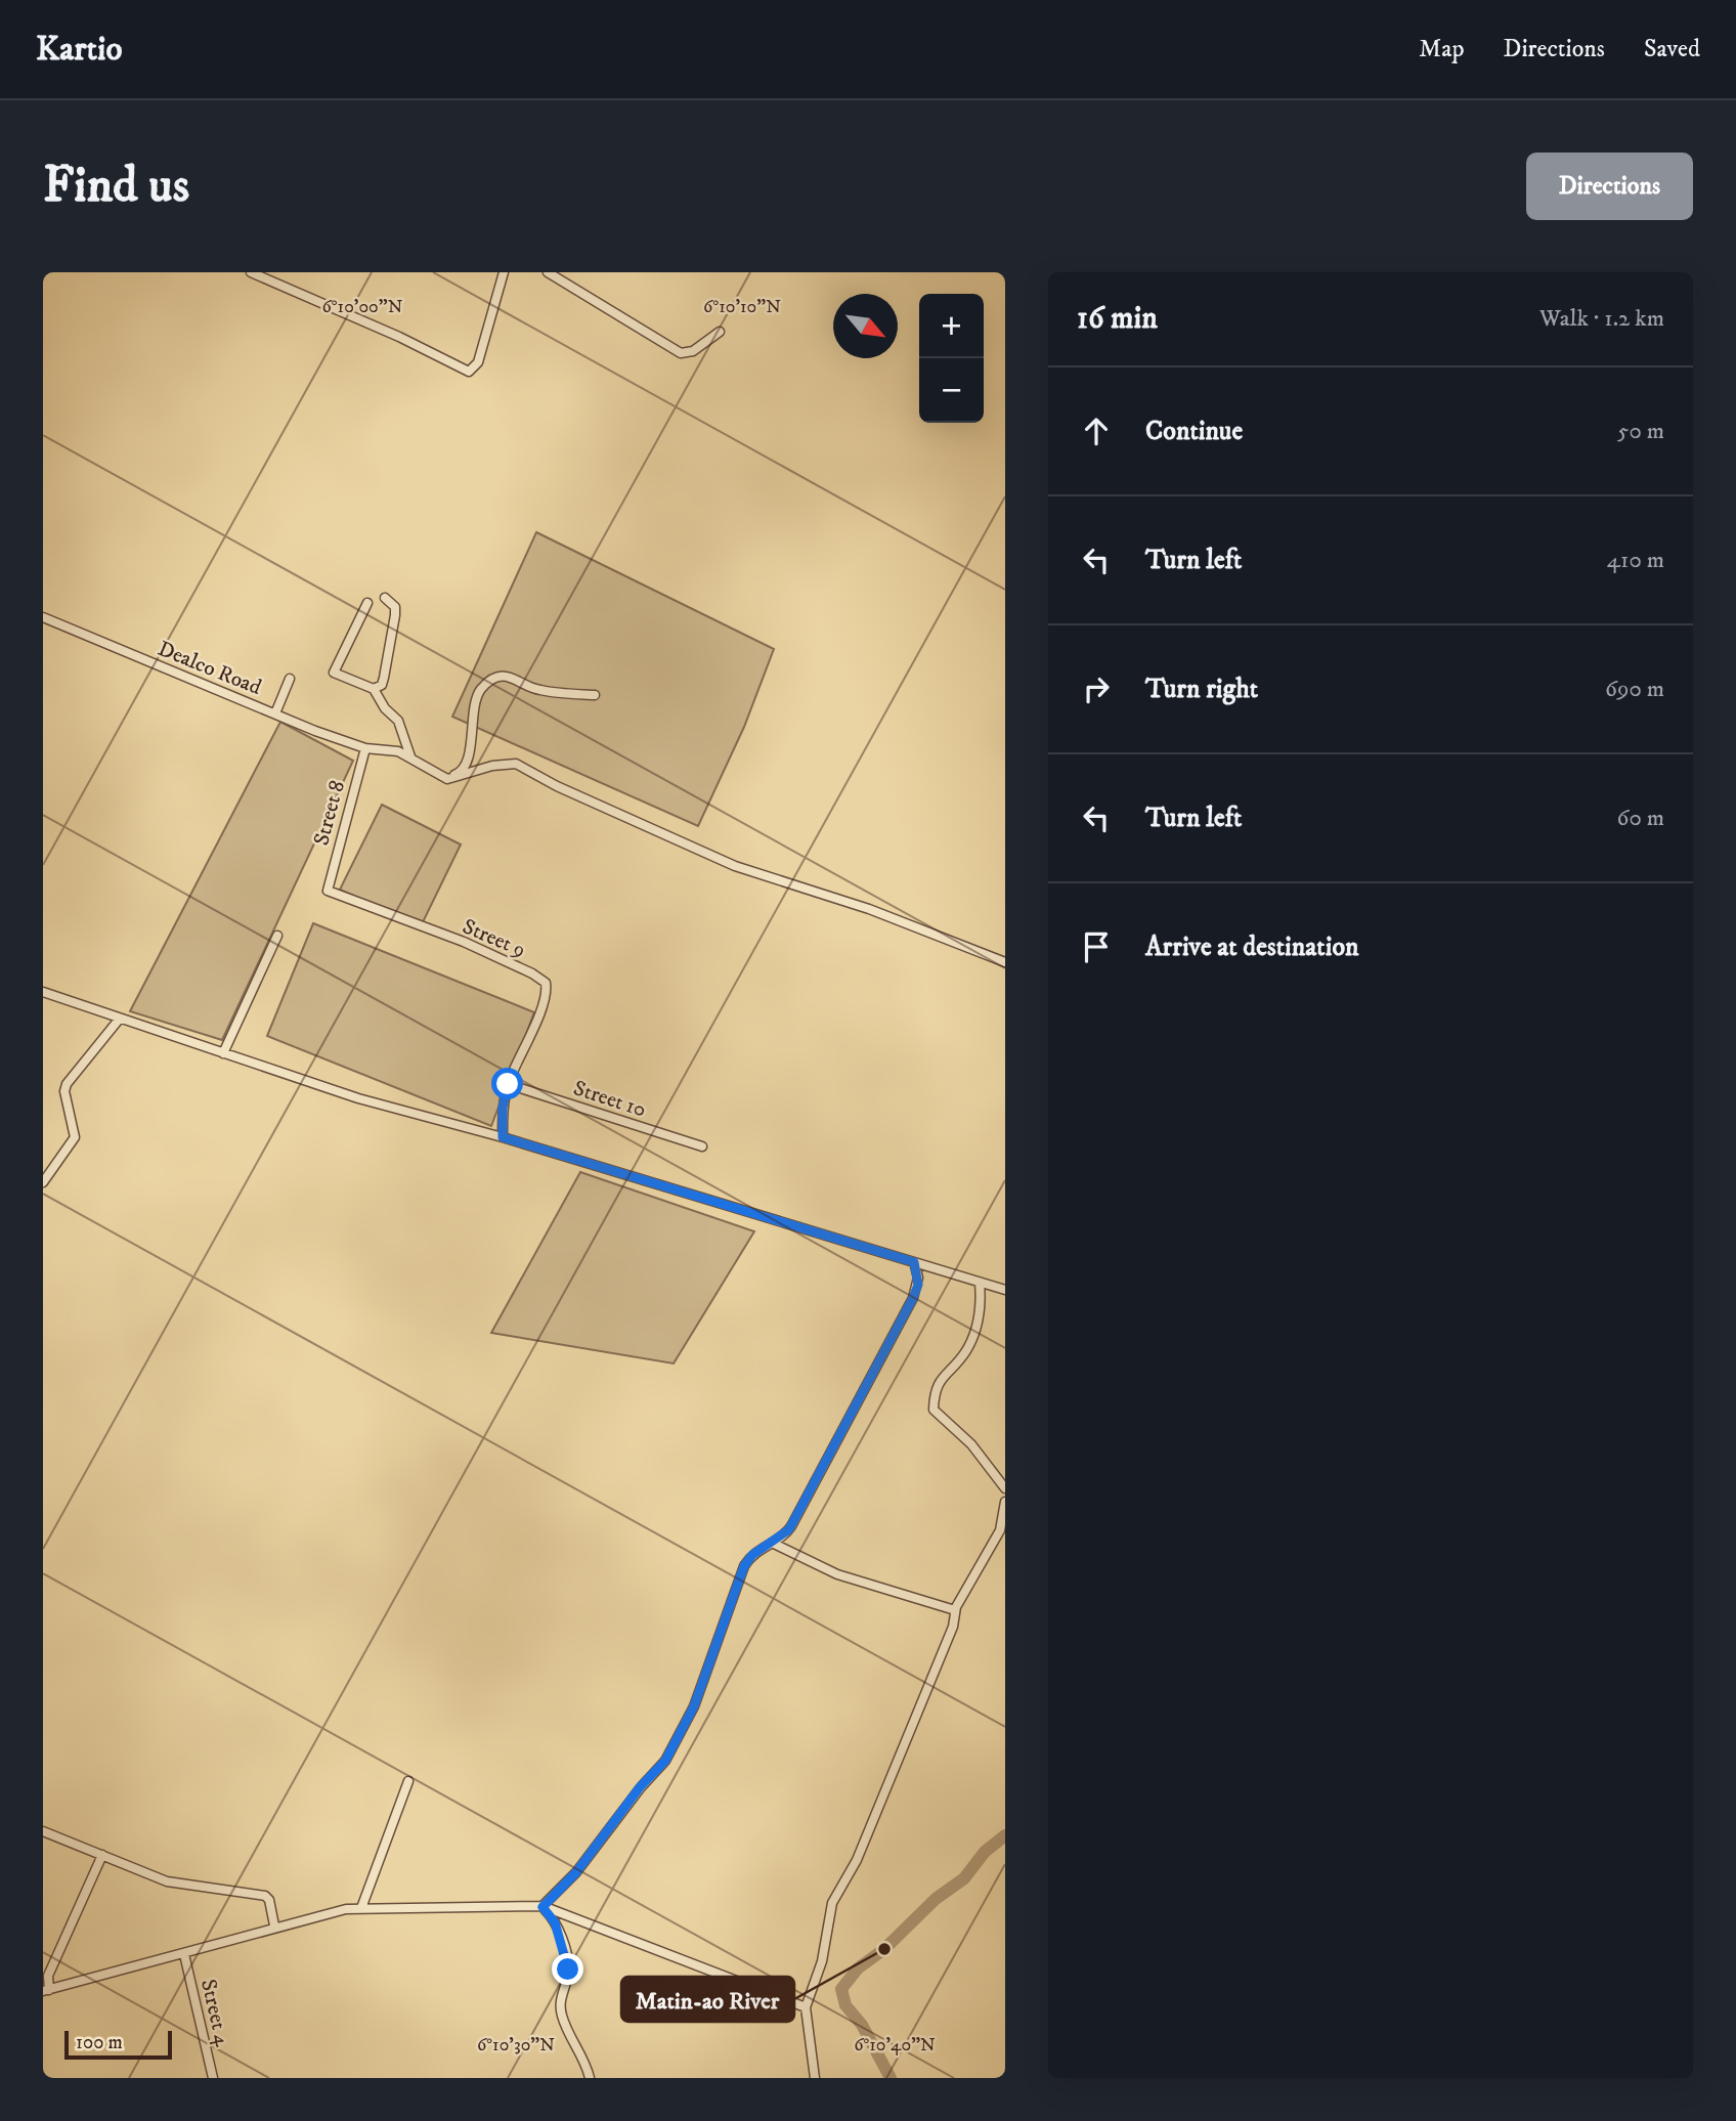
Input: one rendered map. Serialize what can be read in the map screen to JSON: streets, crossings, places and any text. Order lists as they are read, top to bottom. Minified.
{"streets":{"street":["Dealco Road","Street 8","Street 9","Street 10","Street 4"]},"crossings":[["Dealco Road","Street 8"],["Street 8","Street 9"],["Street 9","Street 10"]],"places":["Matin-ao River"],"scale_bar":"100 m","north":"bottom right","page":{"header":"Kartio","nav":["Map","Directions","Saved"],"buttons":"Directions","title":"Find us","heading":["16 min","Walk · 1.2 km"],"map_buttons":["+","−"],"list":[["Continue","50 m"],["Turn left","410 m"],["Turn right","690 m"],["Turn left","60 m"],"Arrive at destination"],"scale":"100 m"},"coordinates":["6°10'00\"N","6°10'10\"N","6°10'30\"N","6°10'40\"N"]}
